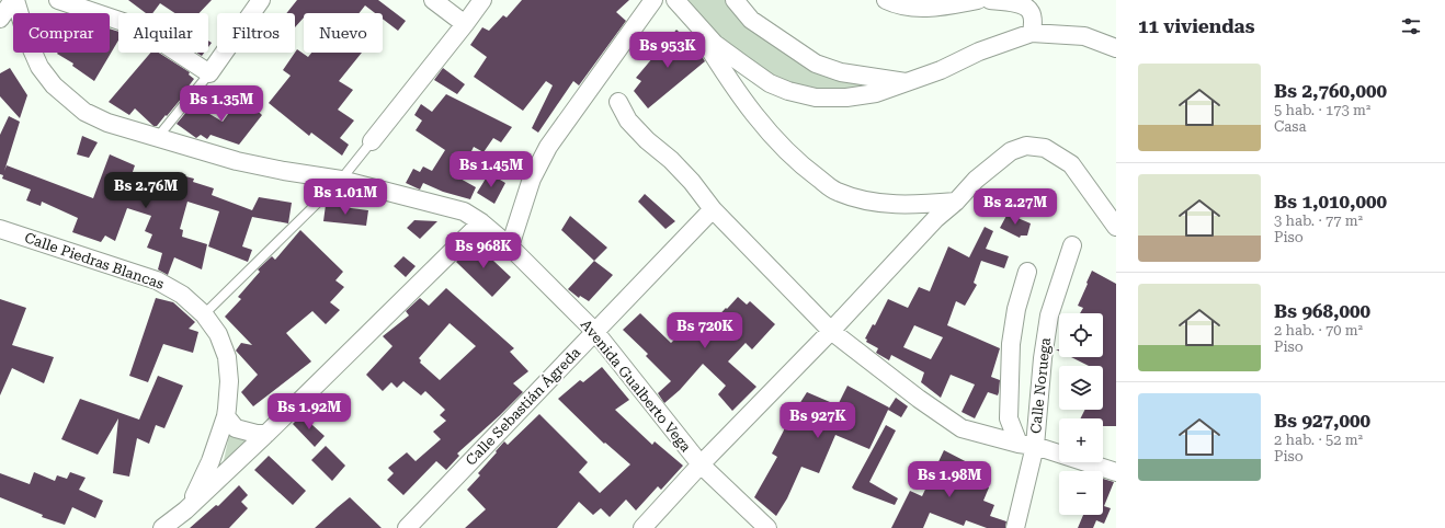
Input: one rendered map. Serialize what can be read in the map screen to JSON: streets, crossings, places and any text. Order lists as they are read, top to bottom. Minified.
{"streets":{"street":["Calle Piedras Blancas","Avenida Gualberto Vega","Calle Noruega","Calle Sebastián Ágreda"]},"crossings":[["Avenida Gualberto Vega","Calle Sebastián Ágreda"]],"page":{"heading":"11 viviendas","chip":["Comprar","Alquilar","Filtros","Nuevo"],"price":["Bs 953K","Bs 1.35M","Bs 1.45M","Bs 2.76M","Bs 1.01M","Bs 2.27M","Bs 968K","Bs 720K","Bs 1.92M","Bs 927K","Bs 1.98M"],"list":[{"name":"Bs 2,760,000","note":"5 hab. · 173 m² · Casa"},{"name":"Bs 1,010,000","note":"3 hab. · 77 m² · Piso"},{"name":"Bs 968,000","note":"2 hab. · 70 m² · Piso"},{"name":"Bs 927,000","note":"2 hab. · 52 m² · Piso"}],"map_buttons":["+","−"]}}
